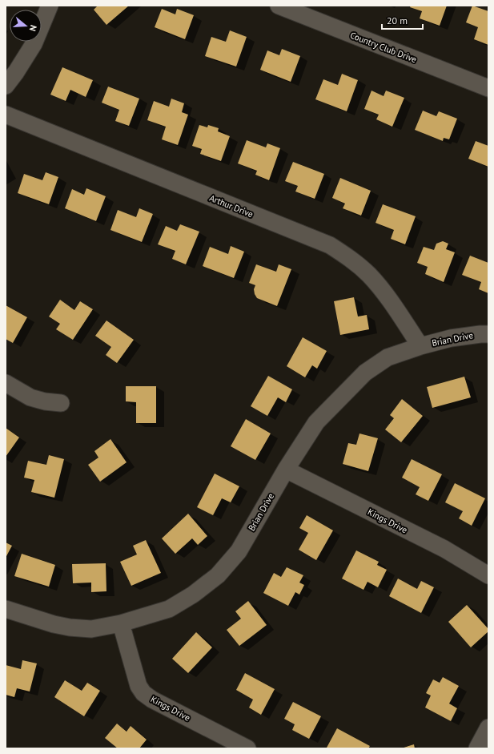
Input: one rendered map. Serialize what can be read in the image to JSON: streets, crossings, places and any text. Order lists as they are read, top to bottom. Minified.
{"streets":{"street":["Country Club Drive","Arthur Drive","Brian Drive","Kings Drive"]},"crossings":[["Arthur Drive","Brian Drive"],["Brian Drive","Kings Drive"]],"scale_bar":"20 m","north":"right"}
